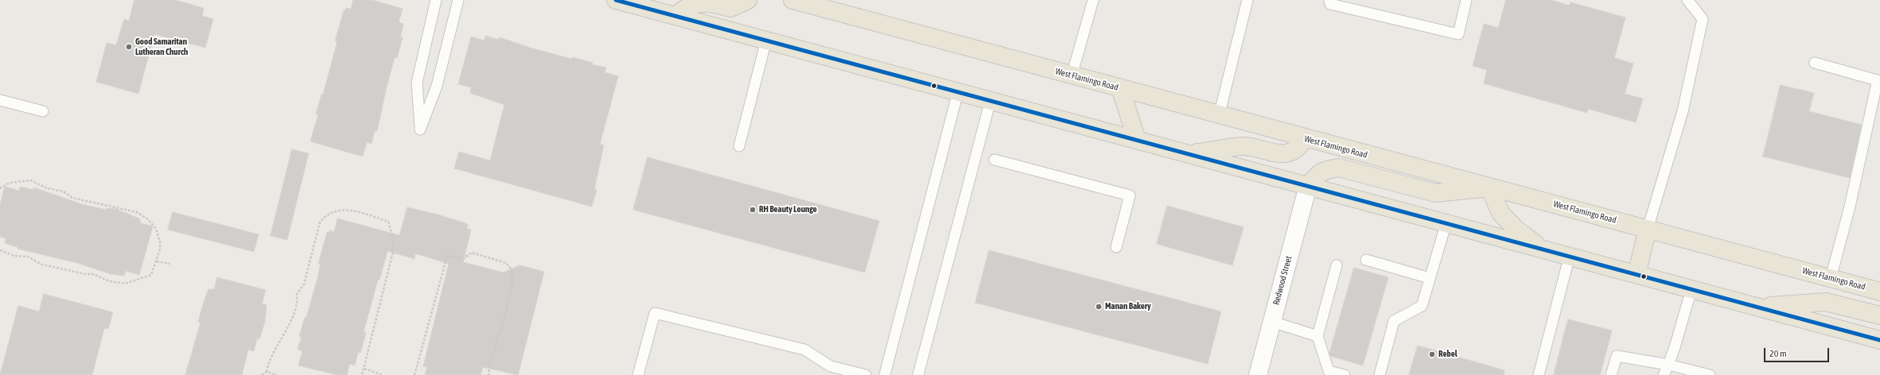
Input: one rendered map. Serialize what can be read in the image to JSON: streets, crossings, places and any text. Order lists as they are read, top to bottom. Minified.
{"streets":{"main road":["West Flamingo Road"],"street":["Redwood Street"]},"places":["Good Samaritan Lutheran Church","RH Beauty Lounge","Manan Bakery","Rebel"],"scale_bar":"20 m"}
